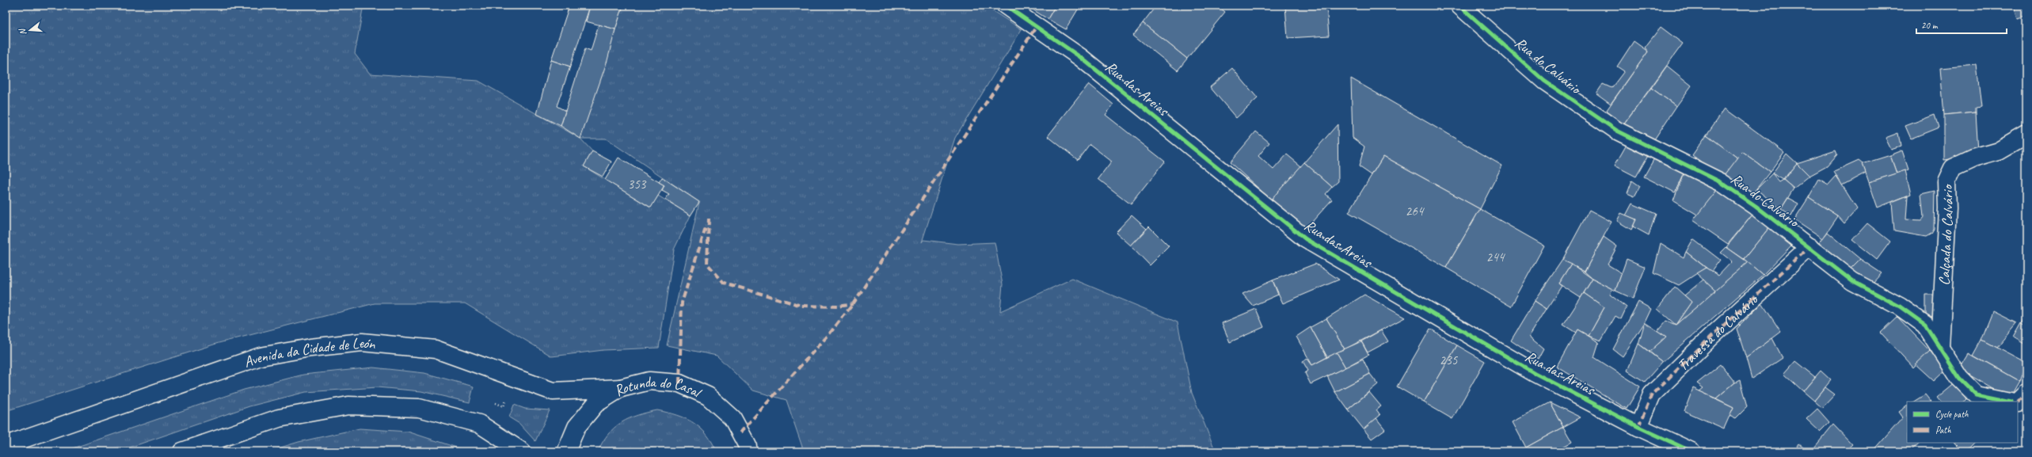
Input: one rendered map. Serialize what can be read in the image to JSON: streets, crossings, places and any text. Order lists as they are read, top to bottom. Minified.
{"streets":{"street":["Rua do Calvário","Rua das Areias","Calçada do Calvário","Travessa do Calvário","Avenida da Cidade de León","Rotunda do Casal"]},"crossings":[["Rua do Calvário","Calçada do Calvário"],["Rua do Calvário","Travessa do Calvário"],["Rua das Areias","Travessa do Calvário"],["Avenida da Cidade de León","Rotunda do Casal"]],"house_numbers":["353","264","244","235"],"legend":["Cycle path","Path"],"scale_bar":"20 m","north":"left"}
